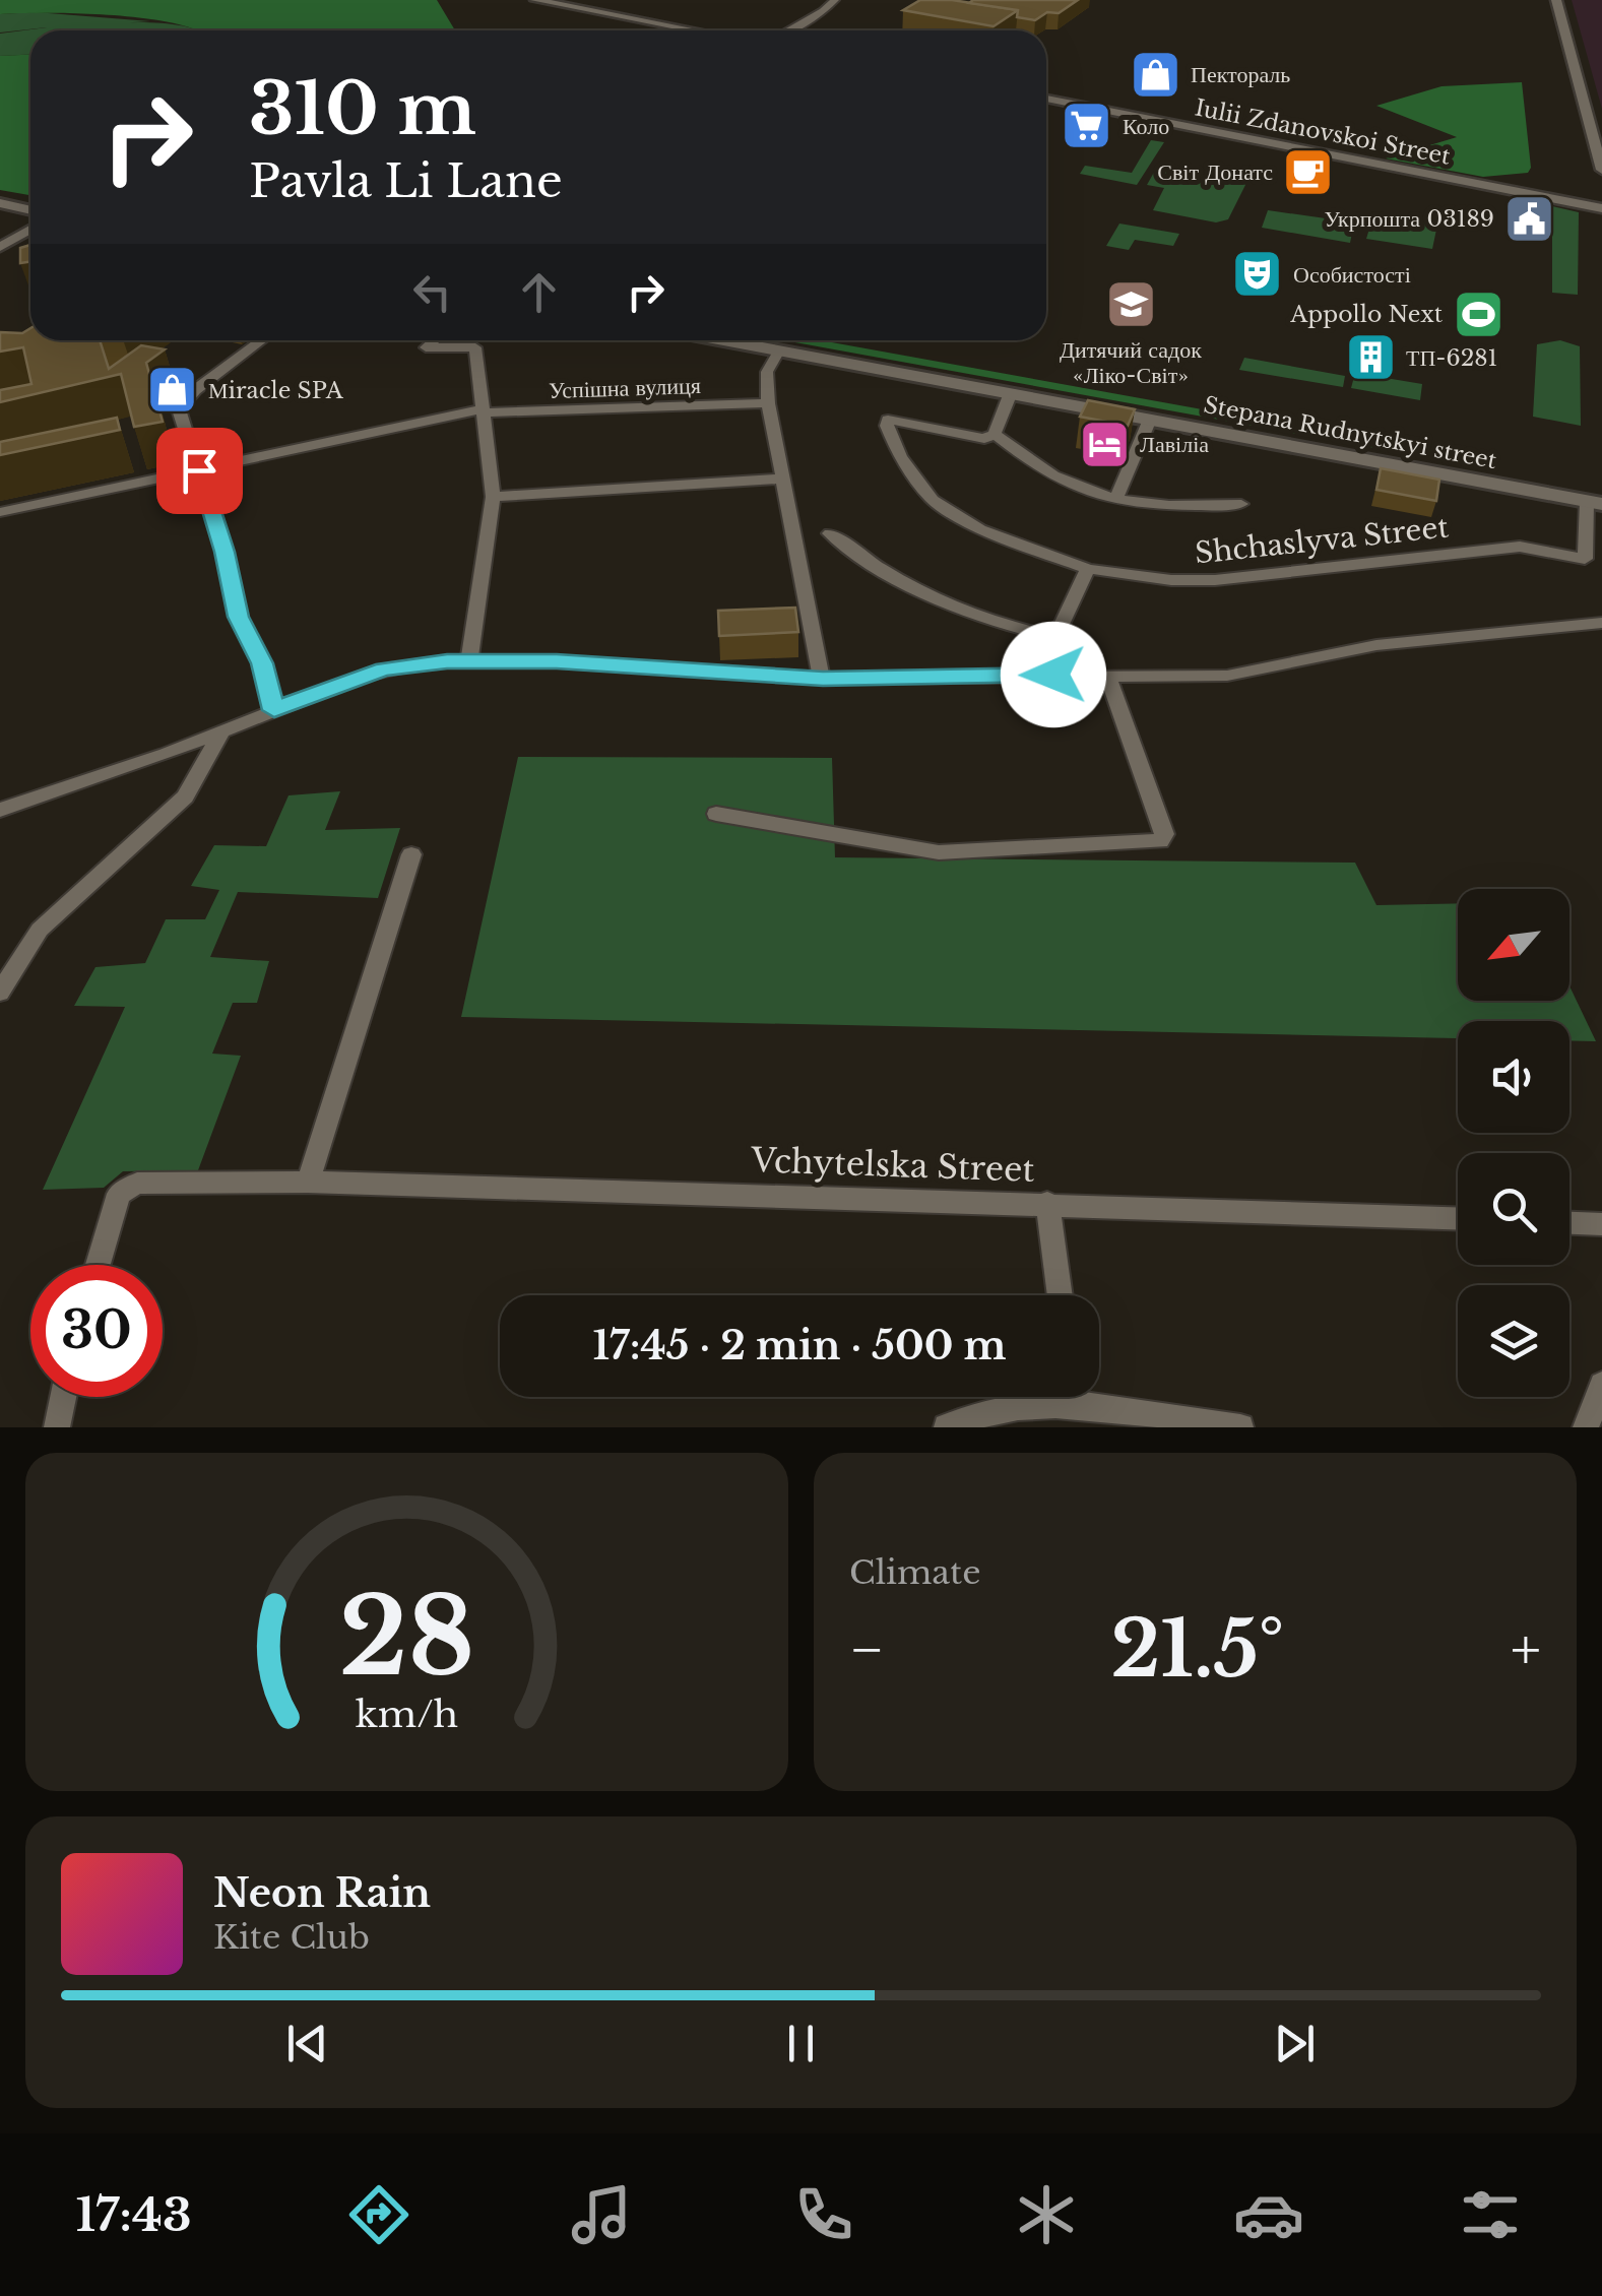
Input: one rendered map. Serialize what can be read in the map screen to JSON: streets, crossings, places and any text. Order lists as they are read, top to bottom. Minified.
{"streets":{"main road":["Stepana Rudnytskyi street"],"street":["Iulii Zdanovskoi Street","Успішна вулиця","Shchaslyva Street","Vchytelska Street"]},"crossings":[["Stepana Rudnytskyi street","Shchaslyva Street"]],"places":{"shop":["Пектораль","Мiracle SPA"],"supermarket":["Коло"],"cafe":["Світ Донатс"],"public building":["Укрпошта 03189"],"theatre":["Особистості"],"school or university":["Дитячий садок «Ліко-Світ»"],"sports":["Appollo Next"],"building":["ТП-6281"],"hotel":["Лавіліа"]},"north":"bottom left","page":{"turn":["310 m","Pavla Li Lane"],"limit":"30","trip":"17:45 · 2 min · 500 m","tile":"Climate","heat":["−","21.5°","+"],"song":["Neon Rain","Kite Club"],"tabs":"17:43","gauge":["28","km/h"]}}
